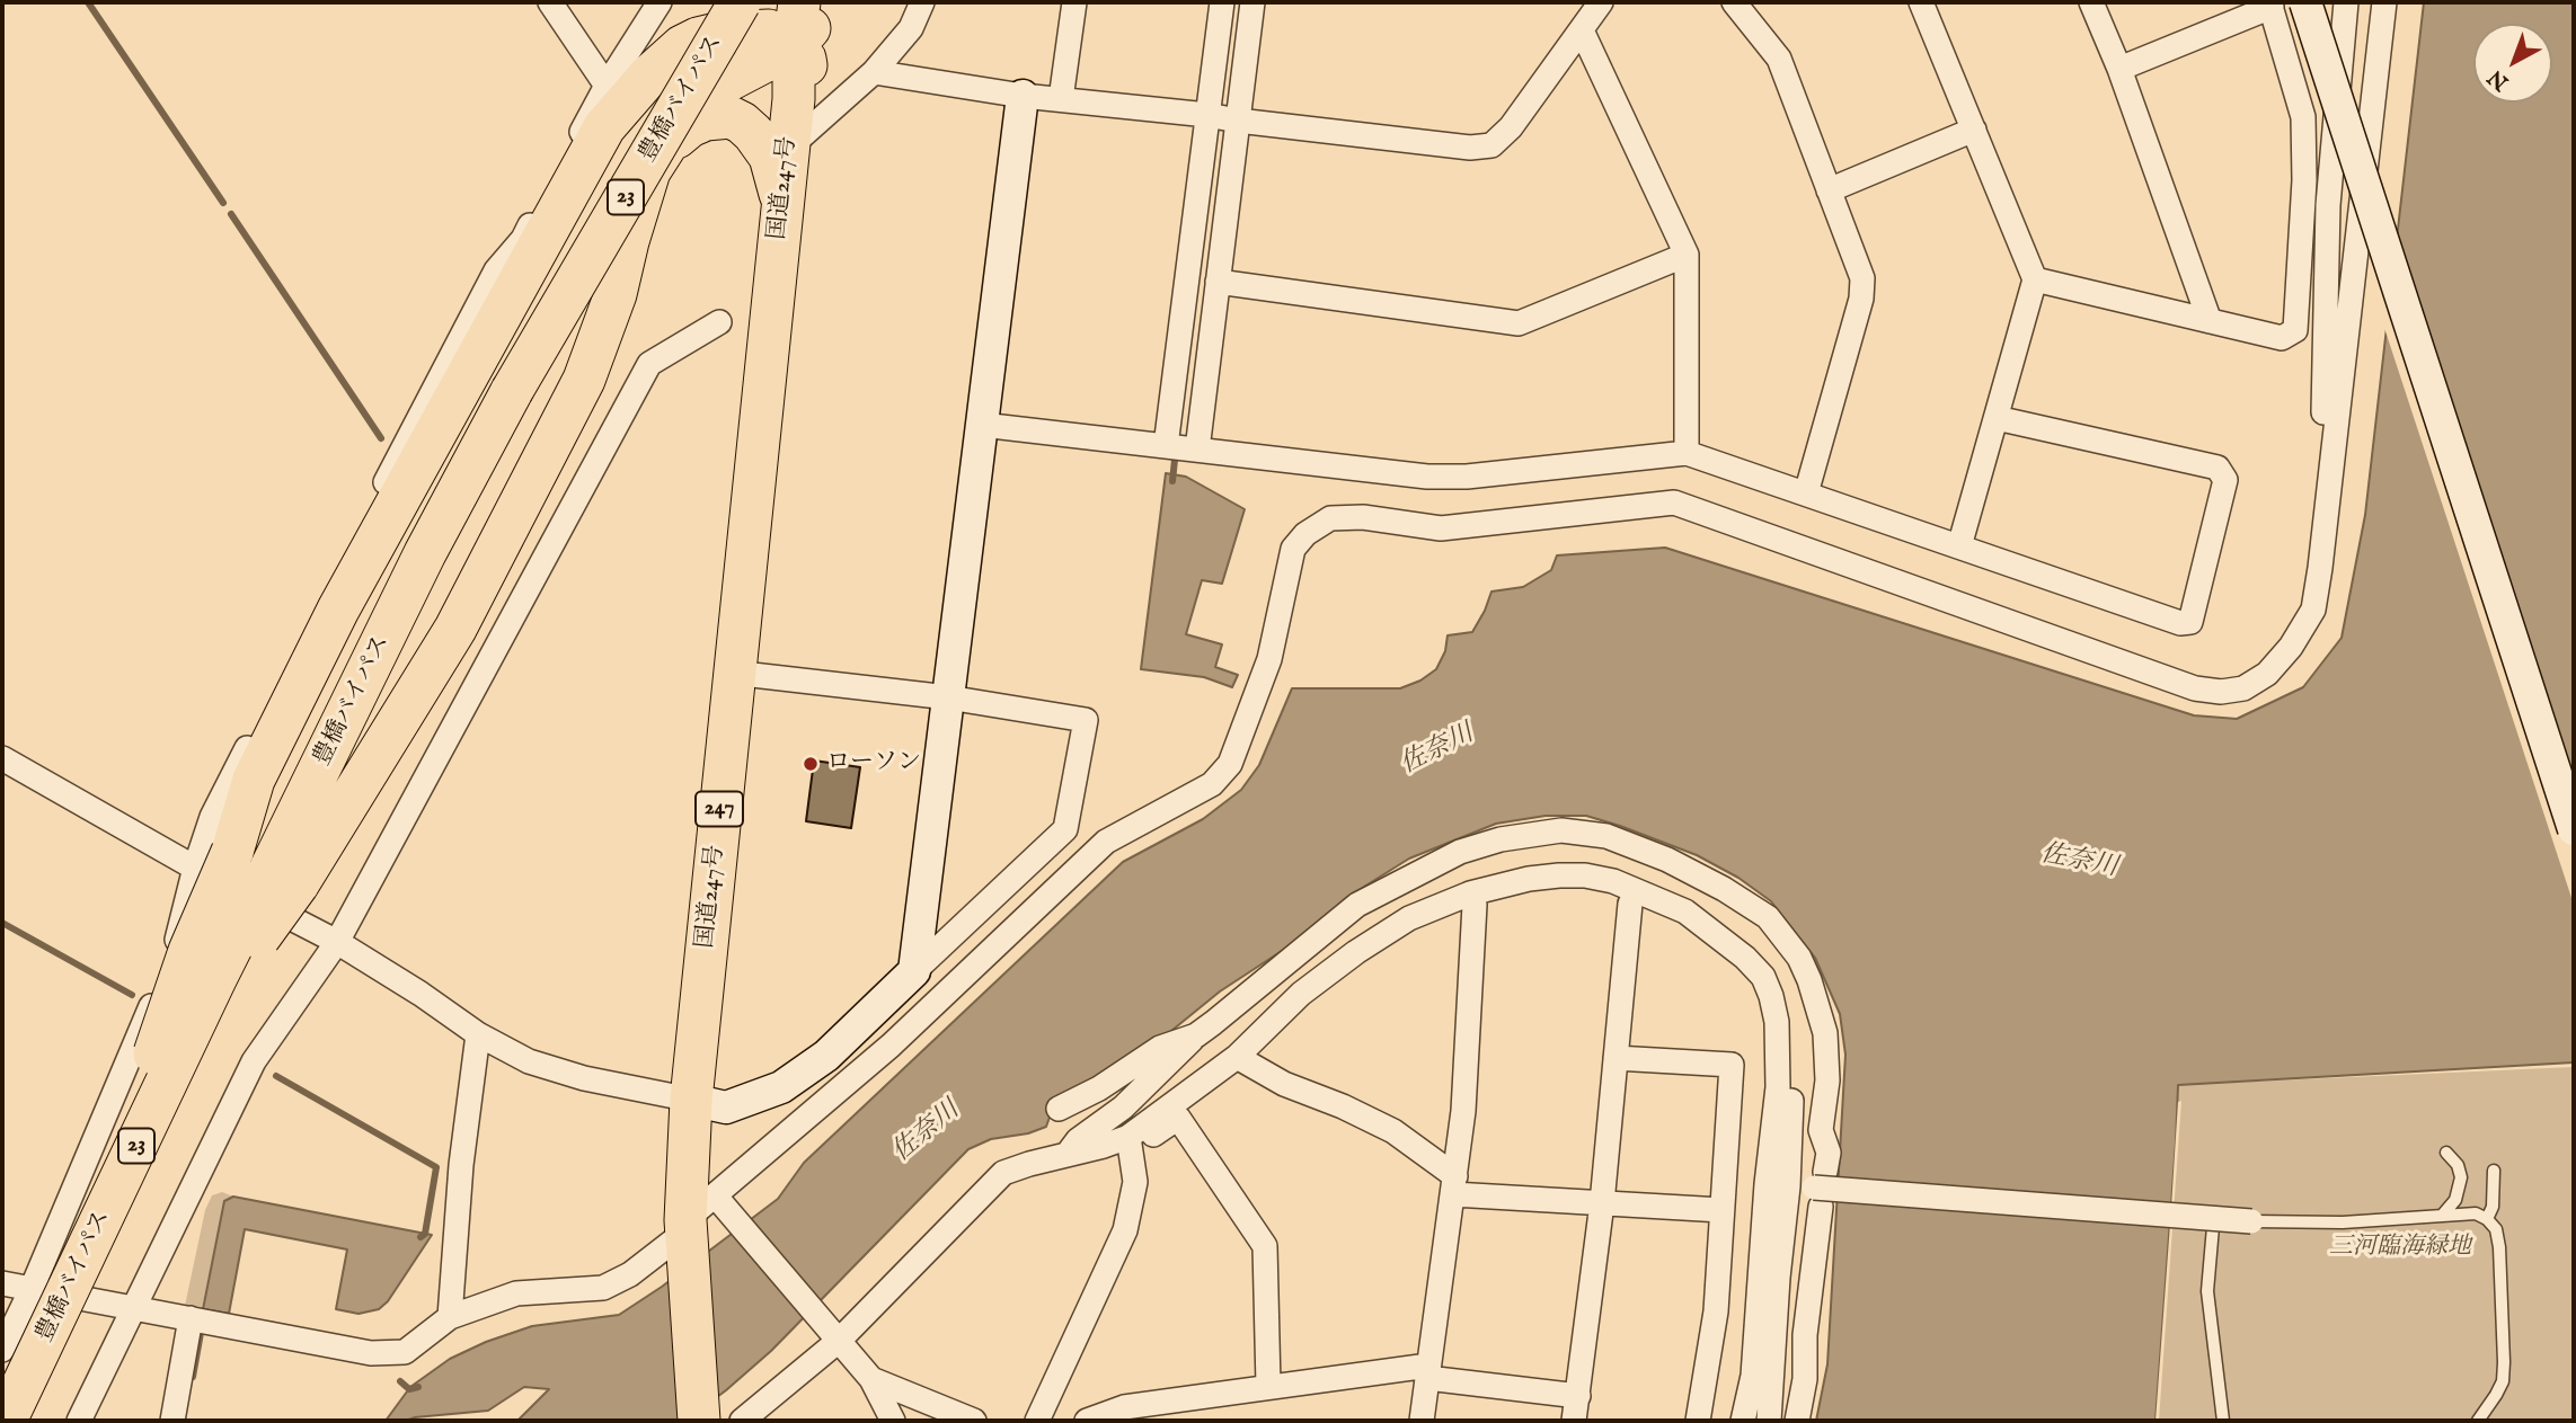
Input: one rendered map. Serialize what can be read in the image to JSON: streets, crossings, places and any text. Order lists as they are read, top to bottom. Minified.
{"streets":{"highway":["豊橋バイパス","国道247号","23","247"]},"water":["佐奈川"],"parks":["三河臨海緑地"],"places":["ローソン"],"north":"bottom left"}
